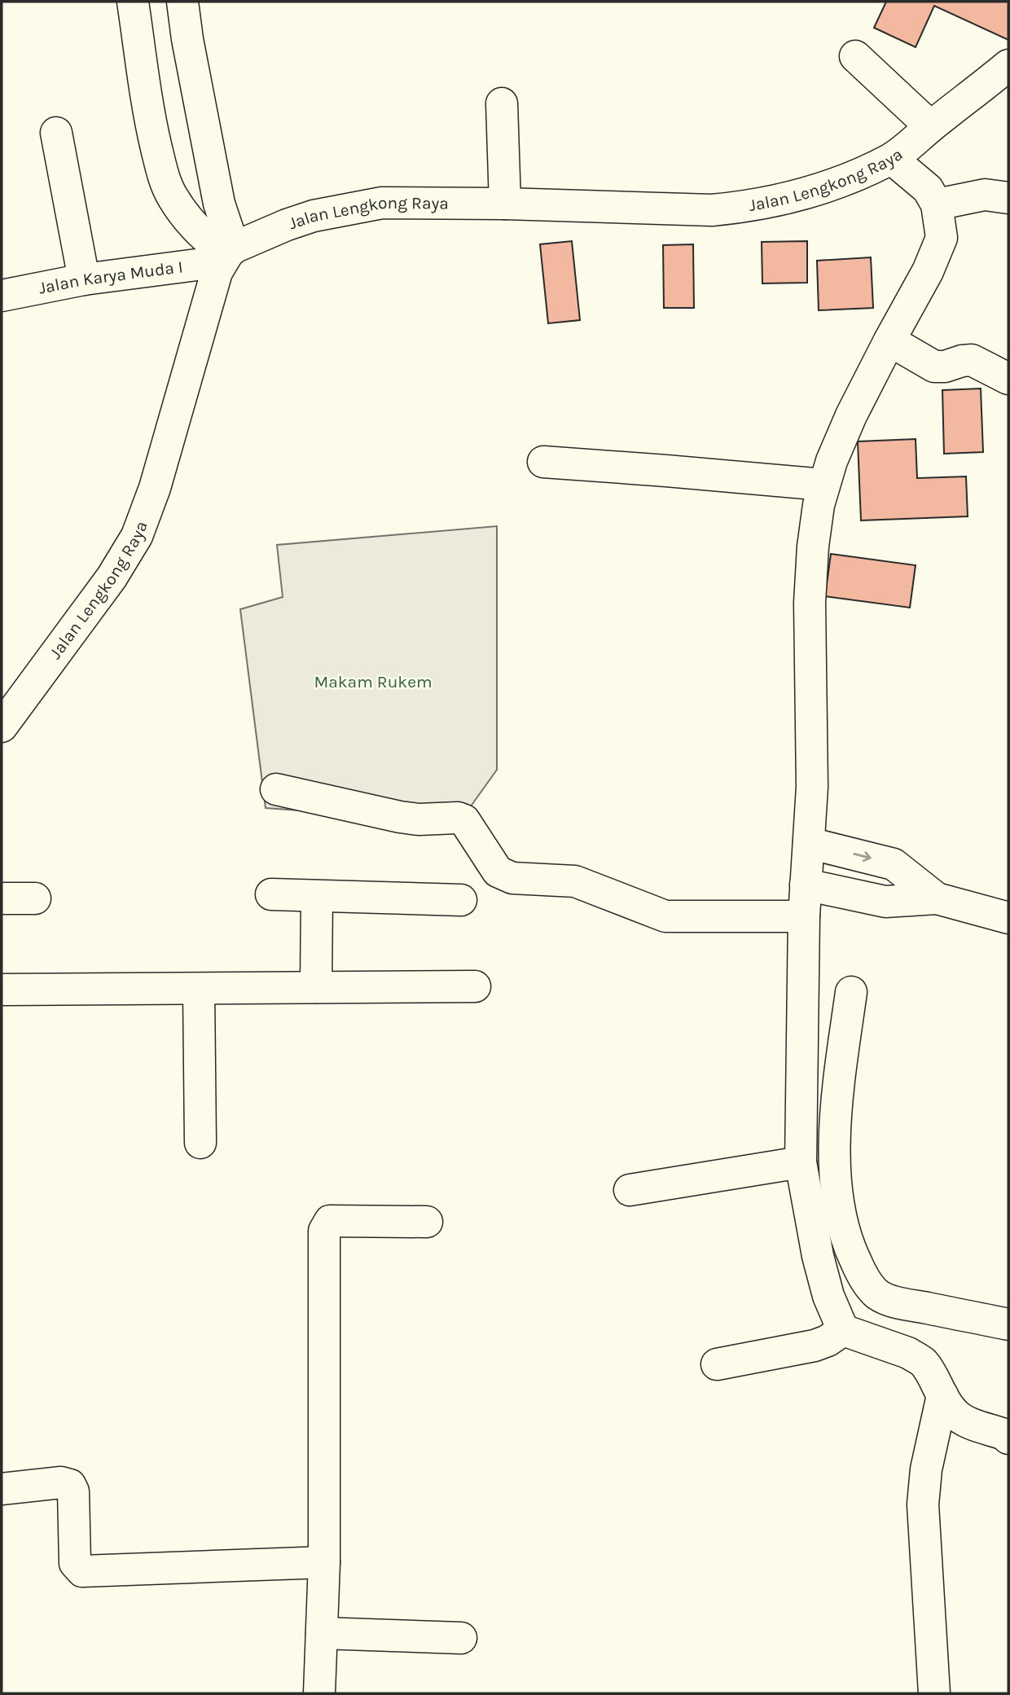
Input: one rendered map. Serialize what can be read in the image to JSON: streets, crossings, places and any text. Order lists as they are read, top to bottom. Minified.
{"streets":{"street":["Jalan Lengkong Raya","Jalan Karya Muda I"]},"crossings":[["Jalan Lengkong Raya","Jalan Karya Muda I"]],"parks":["Makam Rukem"]}
